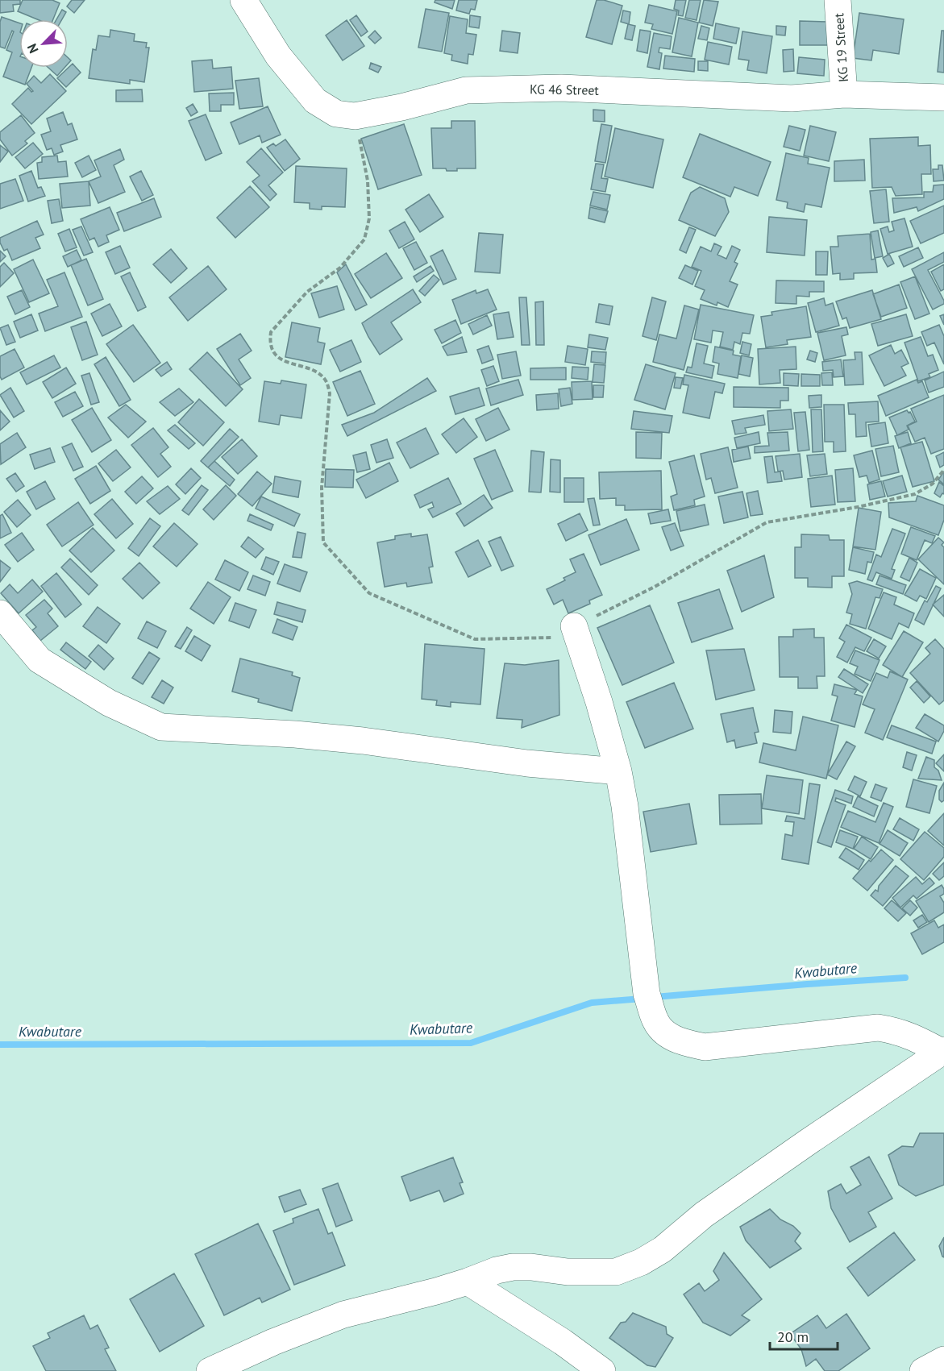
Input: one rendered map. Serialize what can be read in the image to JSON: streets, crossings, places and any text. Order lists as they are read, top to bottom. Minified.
{"streets":{"street":["KG 19 Street","KG 46 Street"]},"crossings":[["KG 19 Street","KG 46 Street"]],"water":["Kwabutare"],"scale_bar":"20 m","north":"bottom left"}
